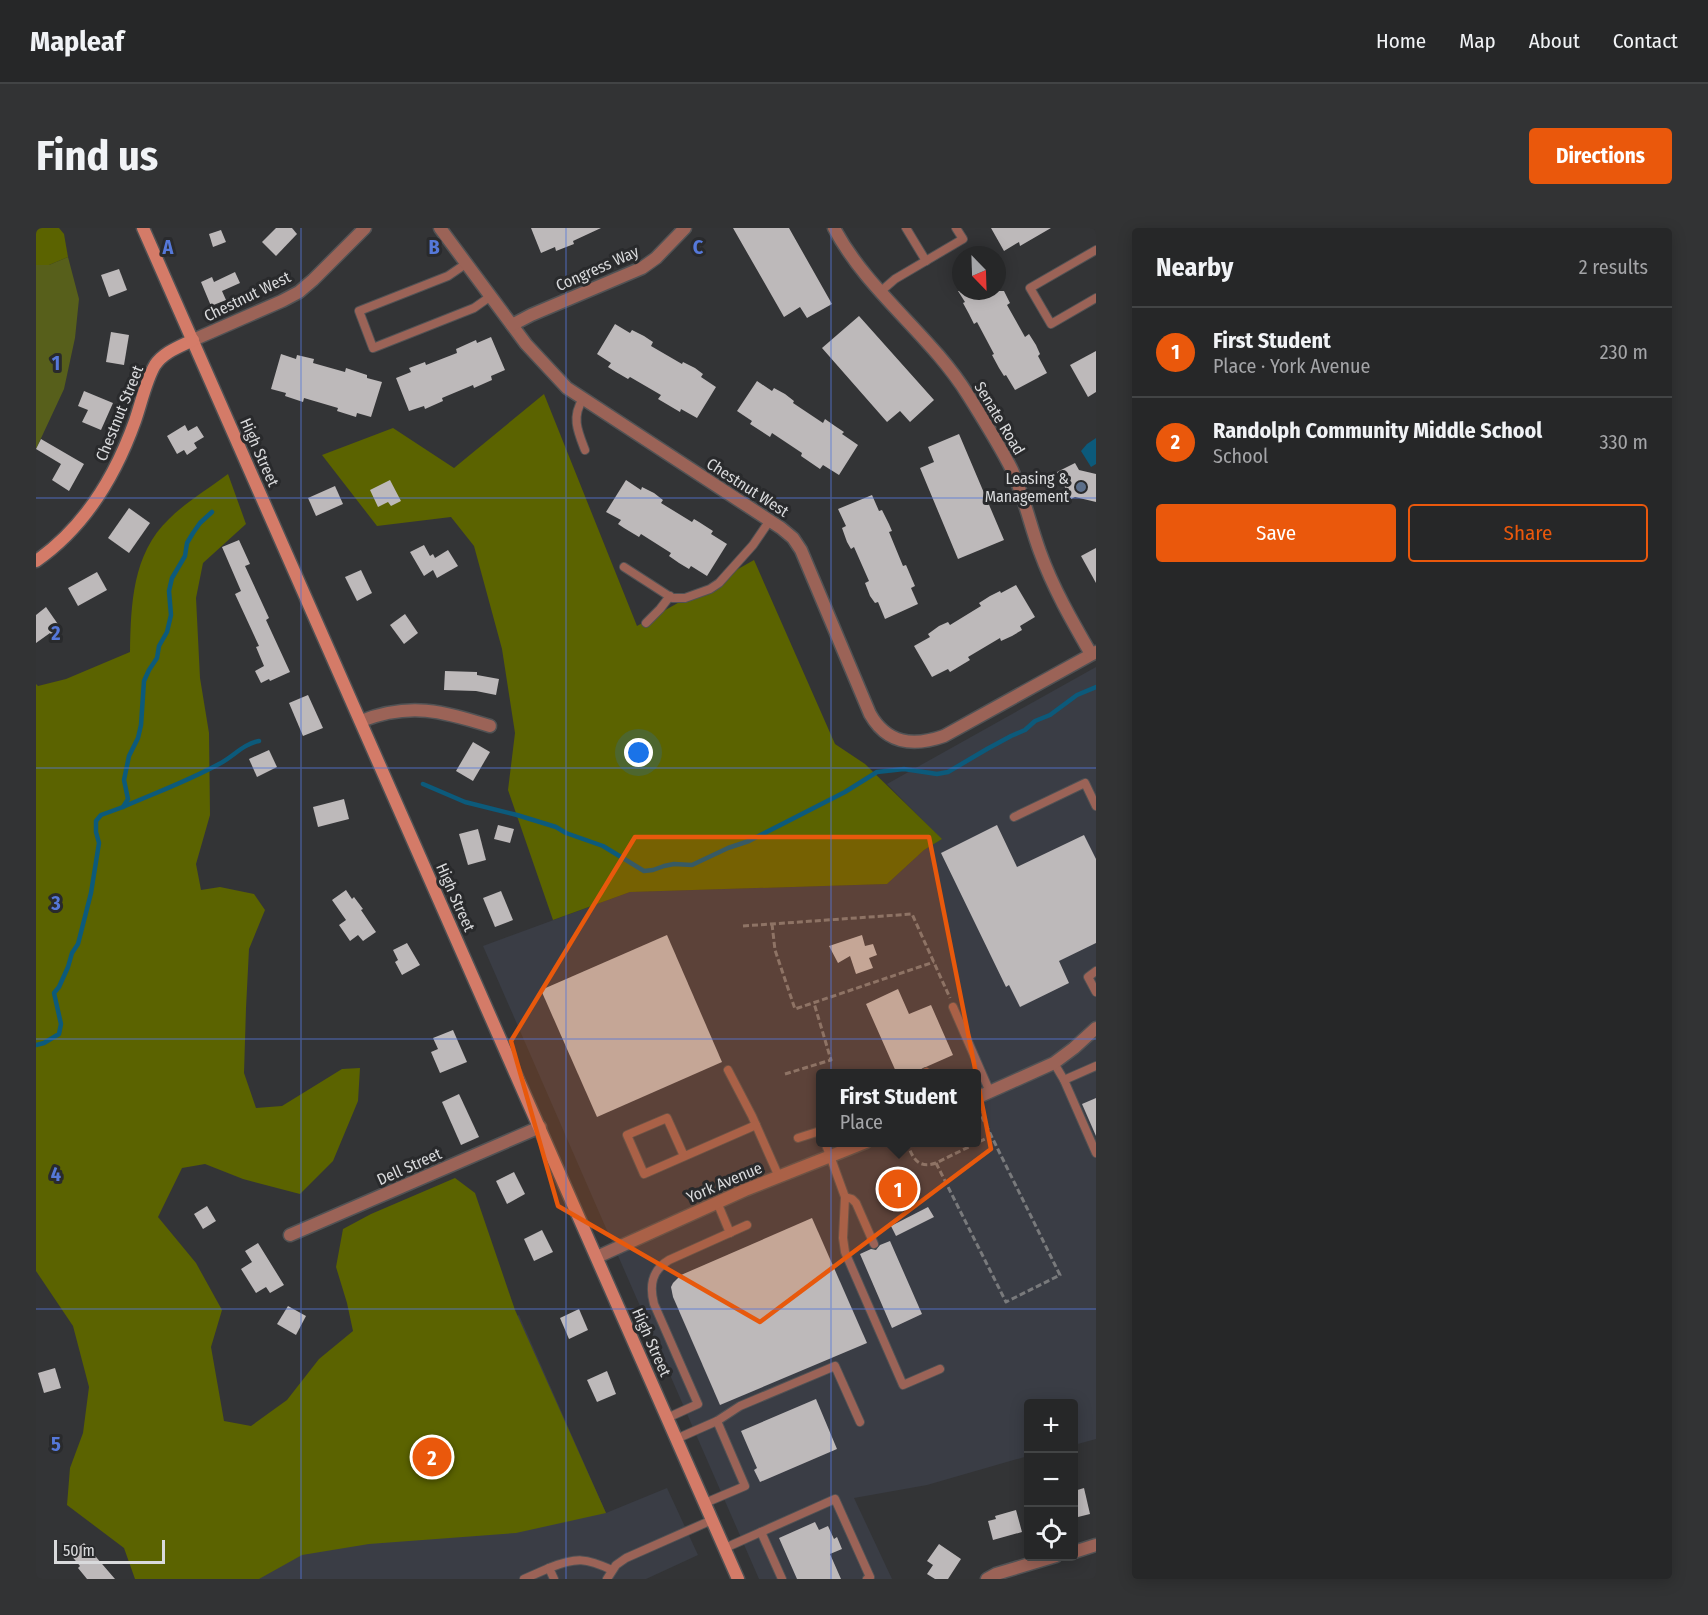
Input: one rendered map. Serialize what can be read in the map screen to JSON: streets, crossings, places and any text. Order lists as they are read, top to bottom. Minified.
{"streets":{"main road":["Chestnut Street","High Street"],"street":["Congress Way","Chestnut West","Senate Road","Dell Street","York Avenue"]},"crossings":[["Congress Way","Chestnut West"],["Chestnut West","Chestnut Street"],["Chestnut West","Senate Road"],["Chestnut West","High Street"],["Chestnut Street","High Street"],["High Street","Dell Street"],["High Street","York Avenue"]],"places":["Leasing & Management"],"scale_bar":"50 m","north":"bottom right","page":{"header":"Mapleaf","nav":["Home","Map","About","Contact"],"buttons":["Directions",["Save","Share"]],"title":"Find us","heading":["Nearby","2 results"],"list":[{"mark":"1","name":"First Student","note":"Place · York Avenue","value":"230 m"},{"mark":"2","name":"Randolph Community Middle School","note":"School","value":"330 m"}],"popup":["First Student","Place"],"pins":["1","2"],"map_buttons":["+","−"],"scale":"50 m"},"grid":{"columns":["A","B","C"],"rows":["1","2","3","4","5"]}}
